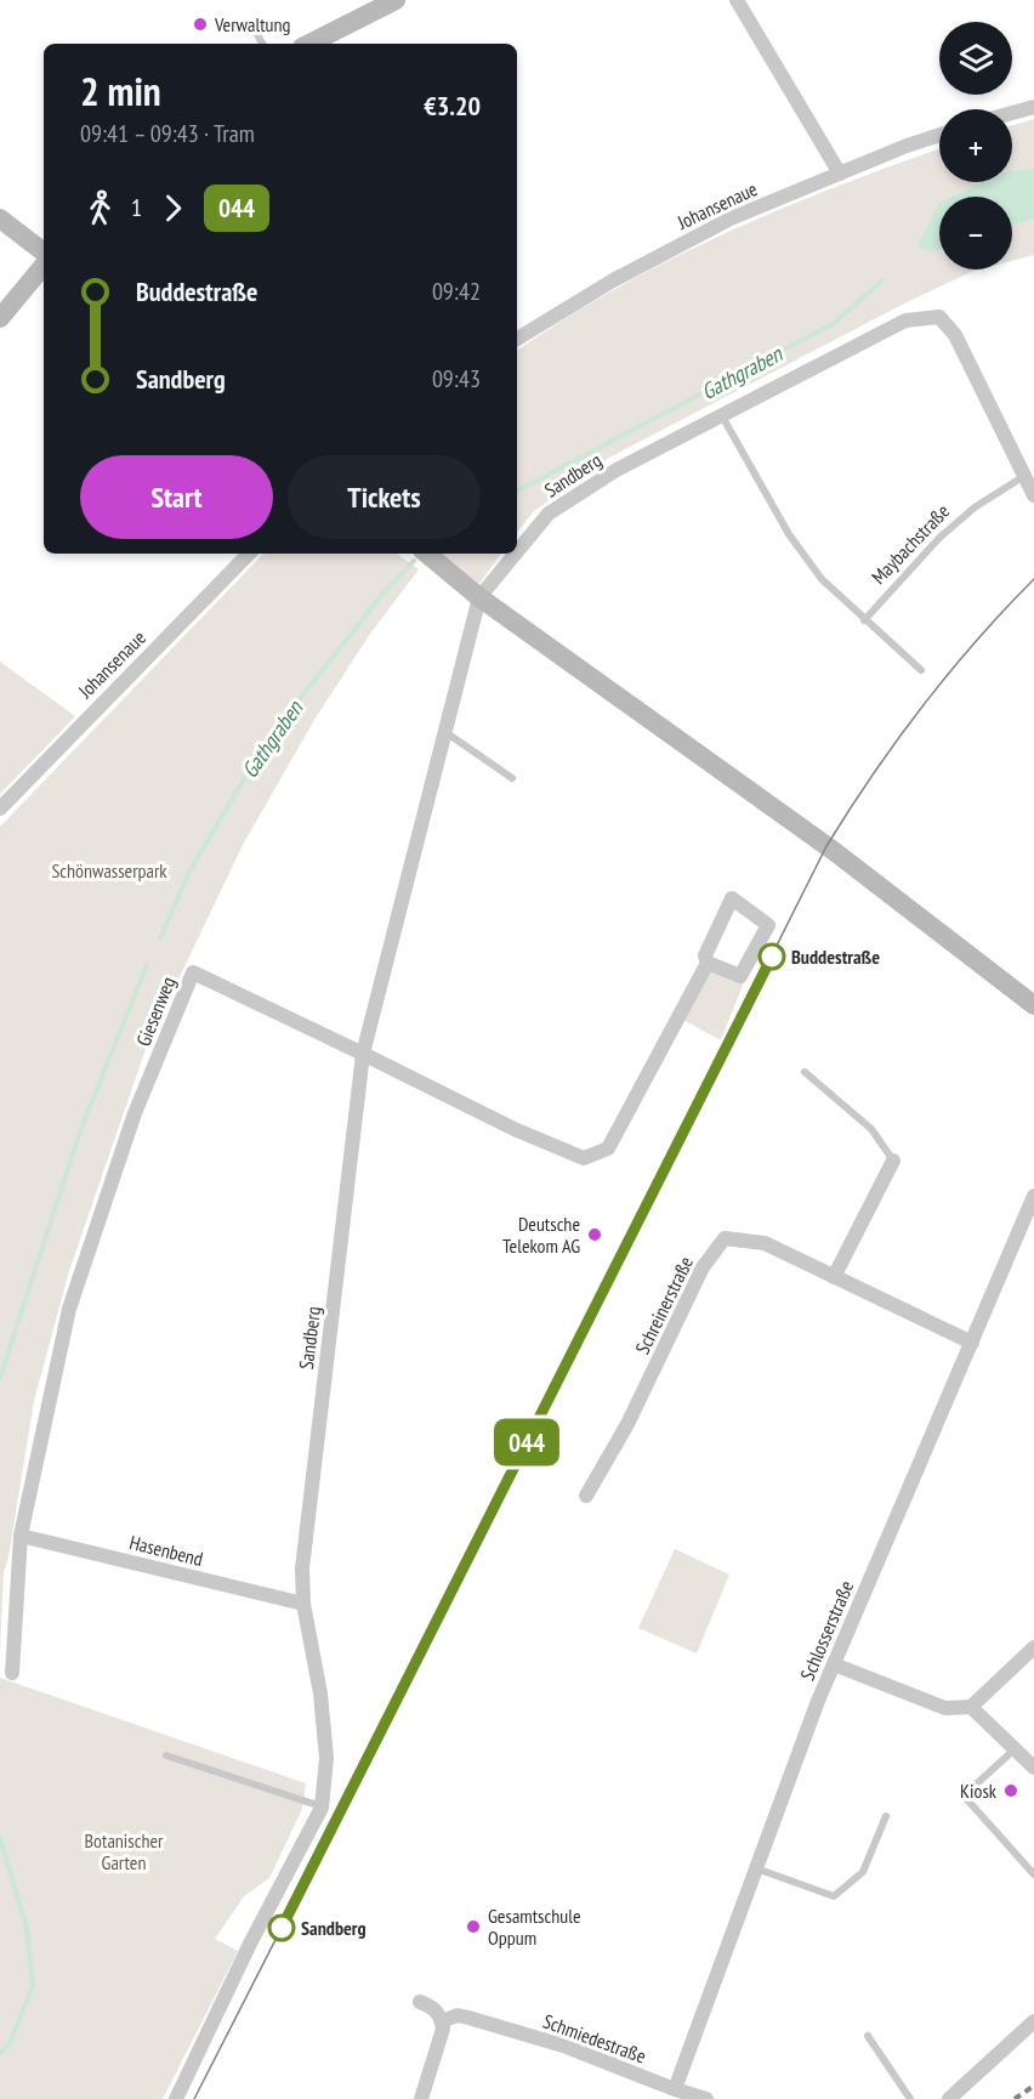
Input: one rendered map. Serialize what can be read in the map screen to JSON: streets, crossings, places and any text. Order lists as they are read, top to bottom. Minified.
{"streets":{"street":["Johansenaue","Sandberg","Giesenweg","Schreinerstraße","Hasenbend","Schlosserstraße","Schmiedestraße"],"lane":["Maybachstraße"]},"crossings":[["Sandberg","Maybachstraße"],["Sandberg","Giesenweg"],["Sandberg","Hasenbend"],["Giesenweg","Hasenbend"],["Schreinerstraße","Schlosserstraße"],["Schlosserstraße","Schmiedestraße"]],"water":["Gathgraben"],"parks":["Schönwasserpark","Botanischer Garten"],"places":["Verwaltung","Buddestraße","Deutsche Telekom AG","Kiosk","Gesamtschule Oppum","Sandberg"],"lines":["tram line 044"],"page":{"on_map":"044","map_buttons":["+","−"],"heading":["2 min","09:41 – 09:43 · Tram","€3.20"],"legs":["1","044"],"list":[{"name":"Buddestraße","value":"09:42"},{"name":"Sandberg","value":"09:43"}],"buttons":["Start","Tickets"]}}
